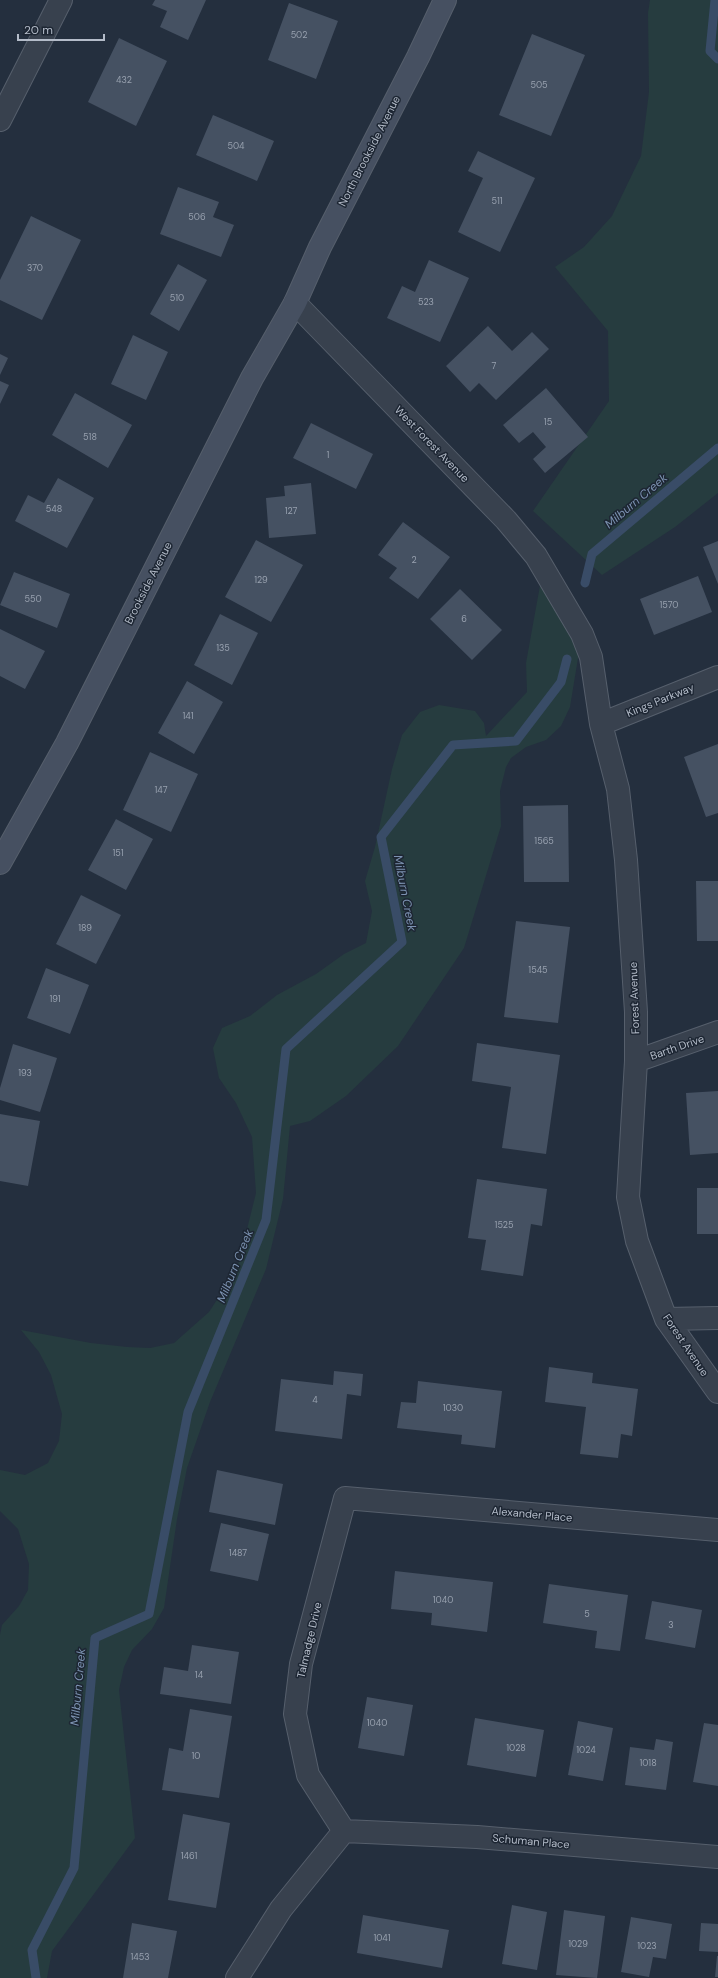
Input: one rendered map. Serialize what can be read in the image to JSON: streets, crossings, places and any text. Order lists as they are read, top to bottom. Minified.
{"streets":{"main road":["North Brookside Avenue","Brookside Avenue"],"street":["West Forest Avenue","Kings Parkway","Forest Avenue","Barth Drive","Alexander Place","Talmadge Drive","Schuman Place"]},"crossings":[["North Brookside Avenue","West Forest Avenue"],["North Brookside Avenue","Brookside Avenue"],["West Forest Avenue","Brookside Avenue"],["West Forest Avenue","Forest Avenue"],["Kings Parkway","Forest Avenue"],["Forest Avenue","Barth Drive"],["Alexander Place","Talmadge Drive"],["Talmadge Drive","Schuman Place"]],"water":["Milburn Creek"],"house_numbers":["502","432","505","504","511","506","370","510","523","7","15","518","1","548","127","2","129","550","1570","6","135","141","147","1565","151","189","1545","191","193","1525","4","1030","1487","1040","5","3","14","1040","1028","1024","10","1018","1461","1041","1029","1023","1453"],"scale_bar":"20 m"}
